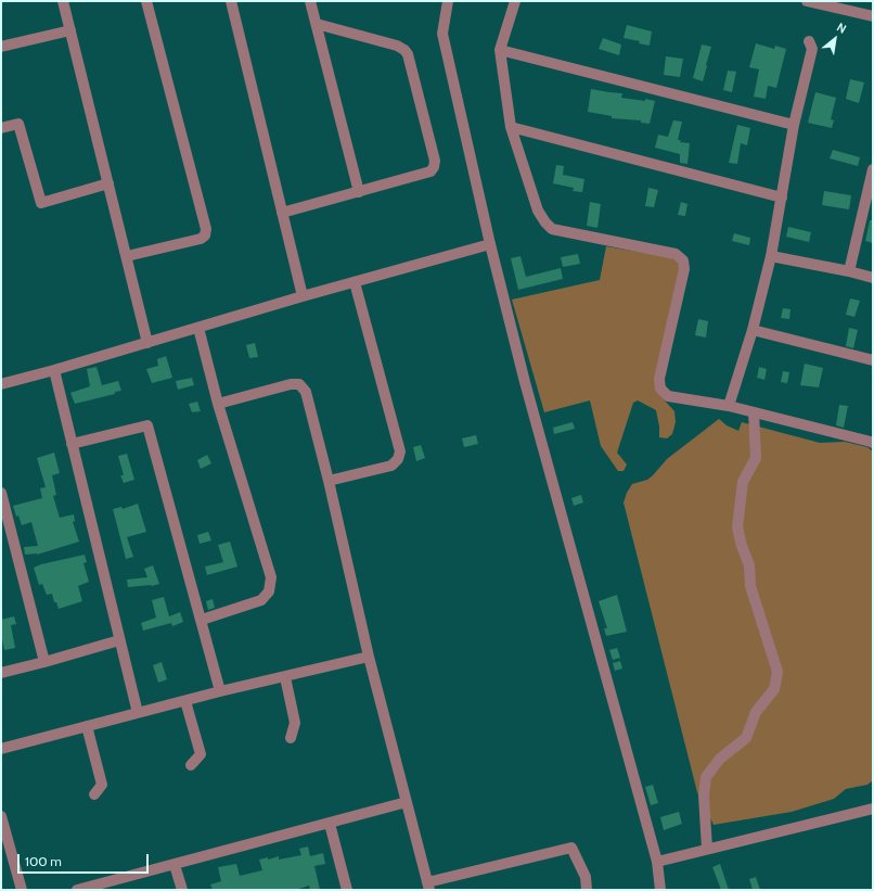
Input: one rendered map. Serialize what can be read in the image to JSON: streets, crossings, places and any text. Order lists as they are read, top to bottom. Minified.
{"scale_bar":"100 m","north":"top right"}
